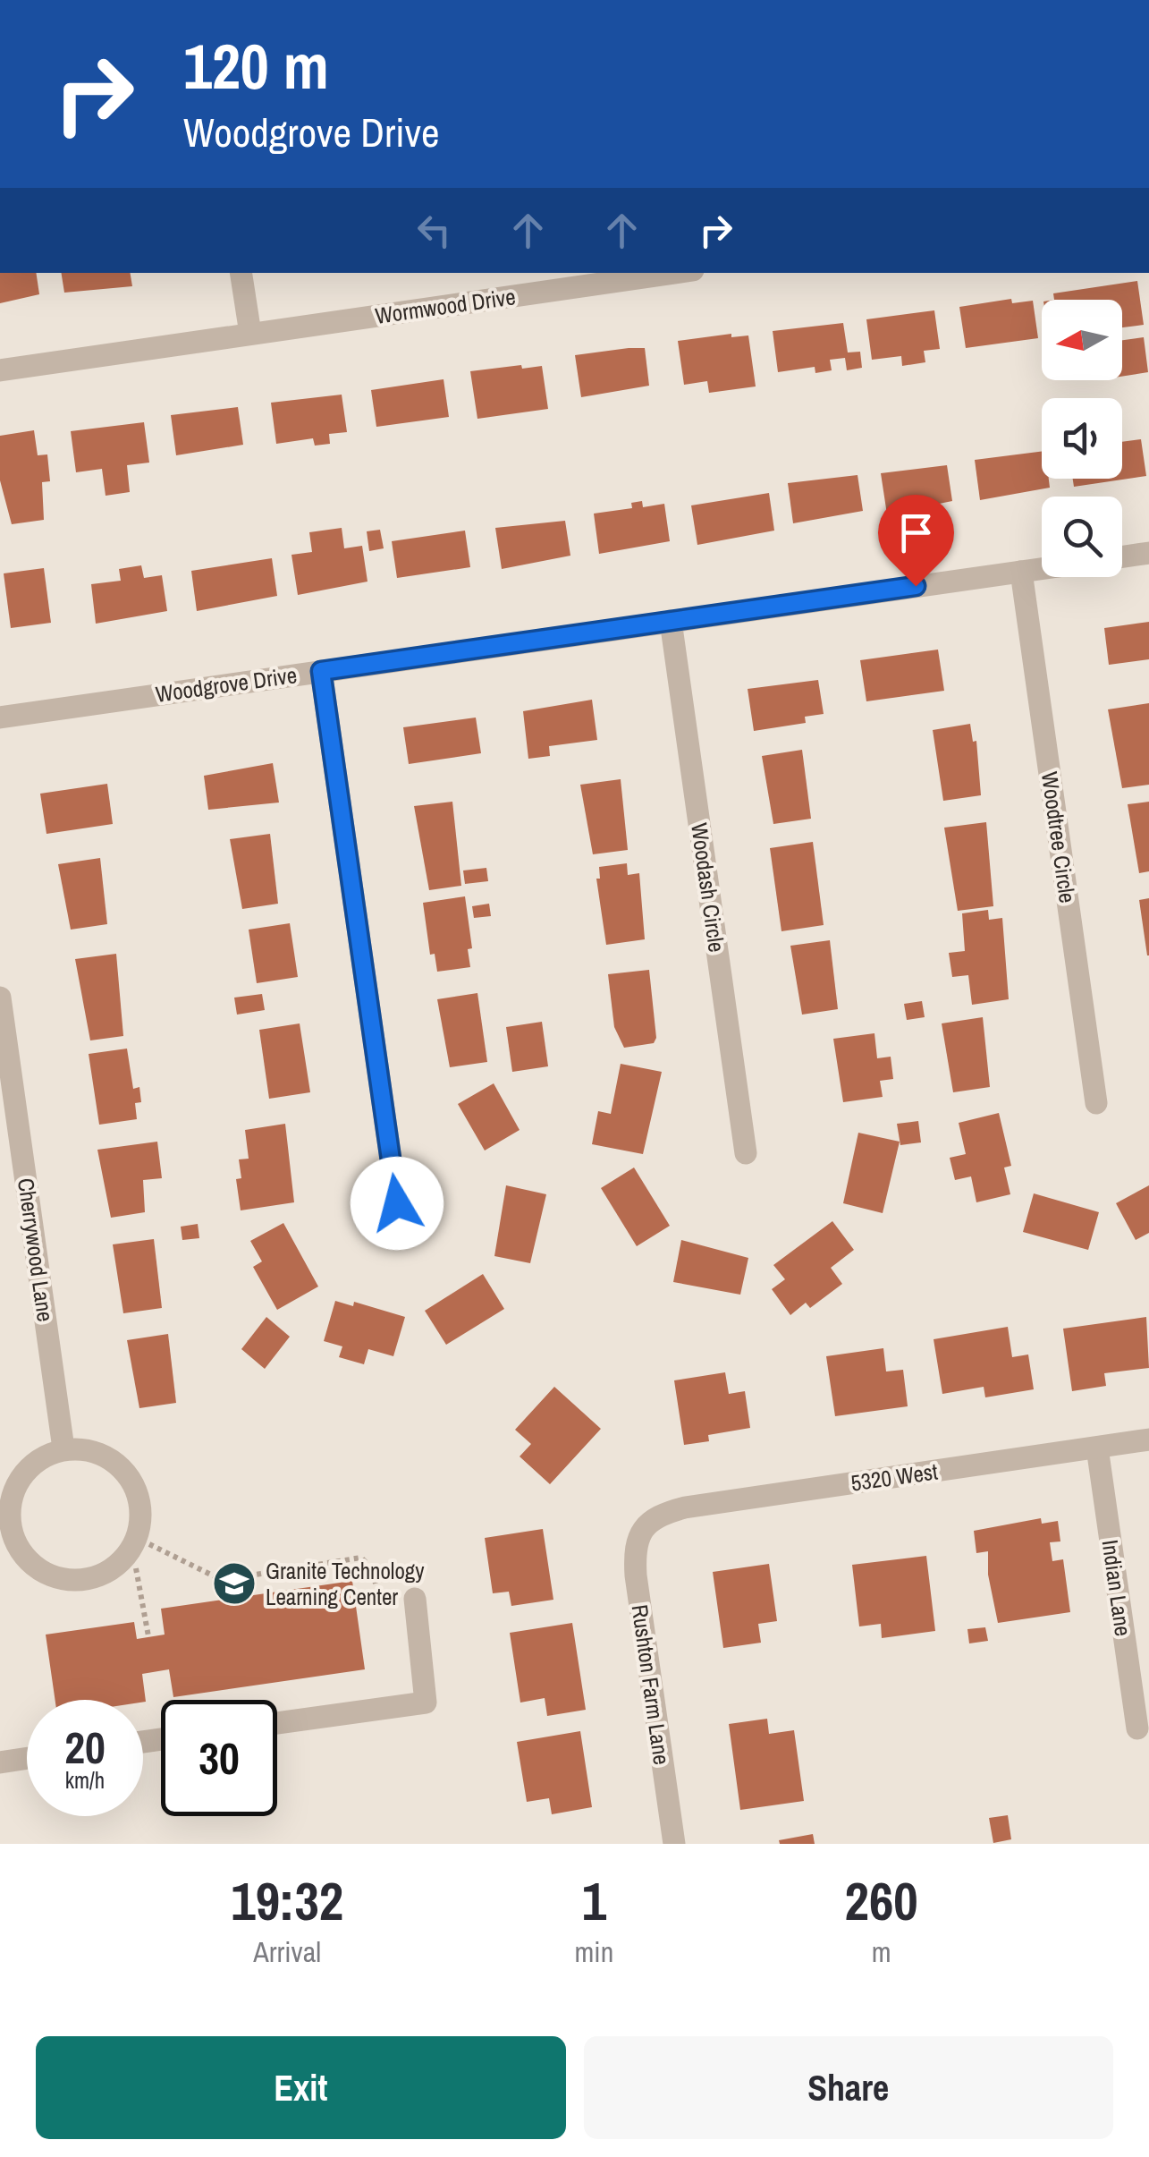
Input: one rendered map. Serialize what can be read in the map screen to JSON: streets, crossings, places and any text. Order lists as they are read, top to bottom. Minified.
{"streets":{"street":["Wormwood Drive","Woodgrove Drive","Woodtree Circle","Woodash Circle","Cherrywood Lane","5320 West","Indian Lane","Rushton Farm Lane"]},"crossings":[["Woodgrove Drive","Woodtree Circle"],["Woodgrove Drive","Woodash Circle"],["5320 West","Indian Lane"],["5320 West","Rushton Farm Lane"]],"places":{"school or university":["Granite Technology Learning Center"]},"north":"left","page":{"turn":["120 m","Woodgrove Drive"],"speed":"20 km/h","limit":"30","eta":["19:32","Arrival","1","min","260","m"],"buttons":["Exit","Share"]}}
